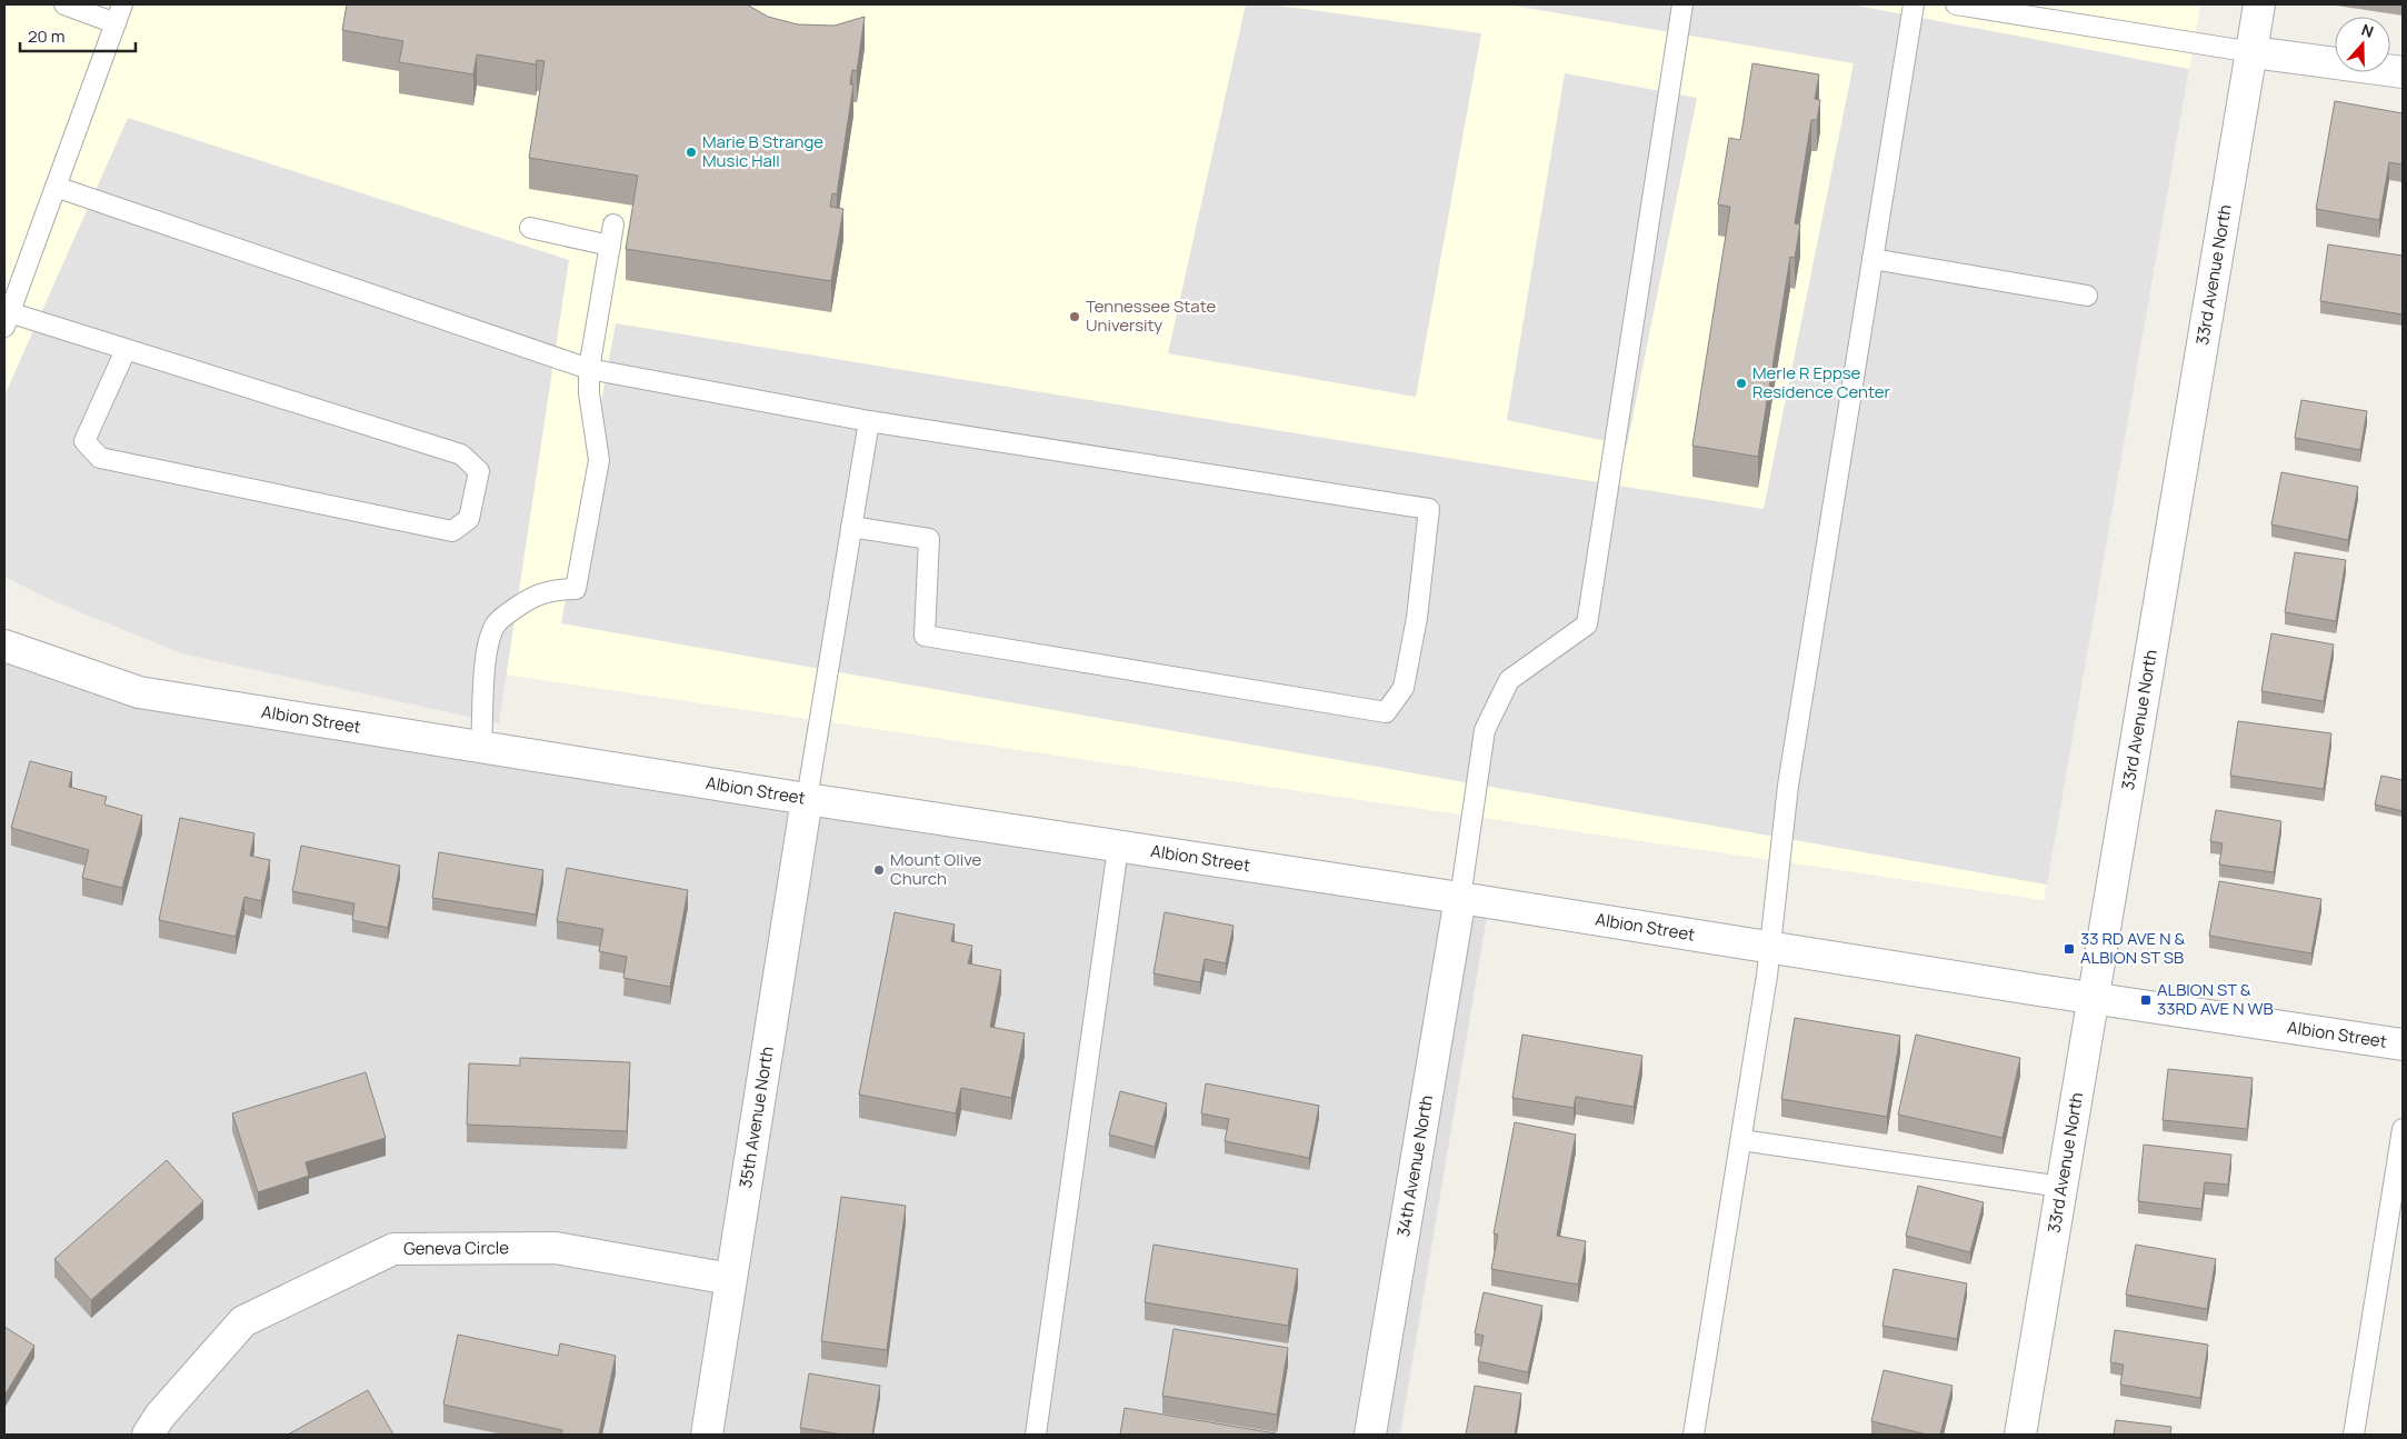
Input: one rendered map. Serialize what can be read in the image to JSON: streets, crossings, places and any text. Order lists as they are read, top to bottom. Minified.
{"streets":{"street":["33rd Avenue North","Albion Street","35th Avenue North","34th Avenue North","Geneva Circle"]},"crossings":[["33rd Avenue North","Albion Street"],["Albion Street","35th Avenue North"],["Albion Street","34th Avenue North"],["35th Avenue North","Geneva Circle"]],"places":{"other":["Marie B Strange Music Hall","Tennessee State University","Merle R Eppse Residence Center","Mount Olive Church"],"transit":["33 RD AVE N & ALBION ST SB","ALBION ST & 33RD AVE N WB"]},"scale_bar":"20 m","north":"top"}
